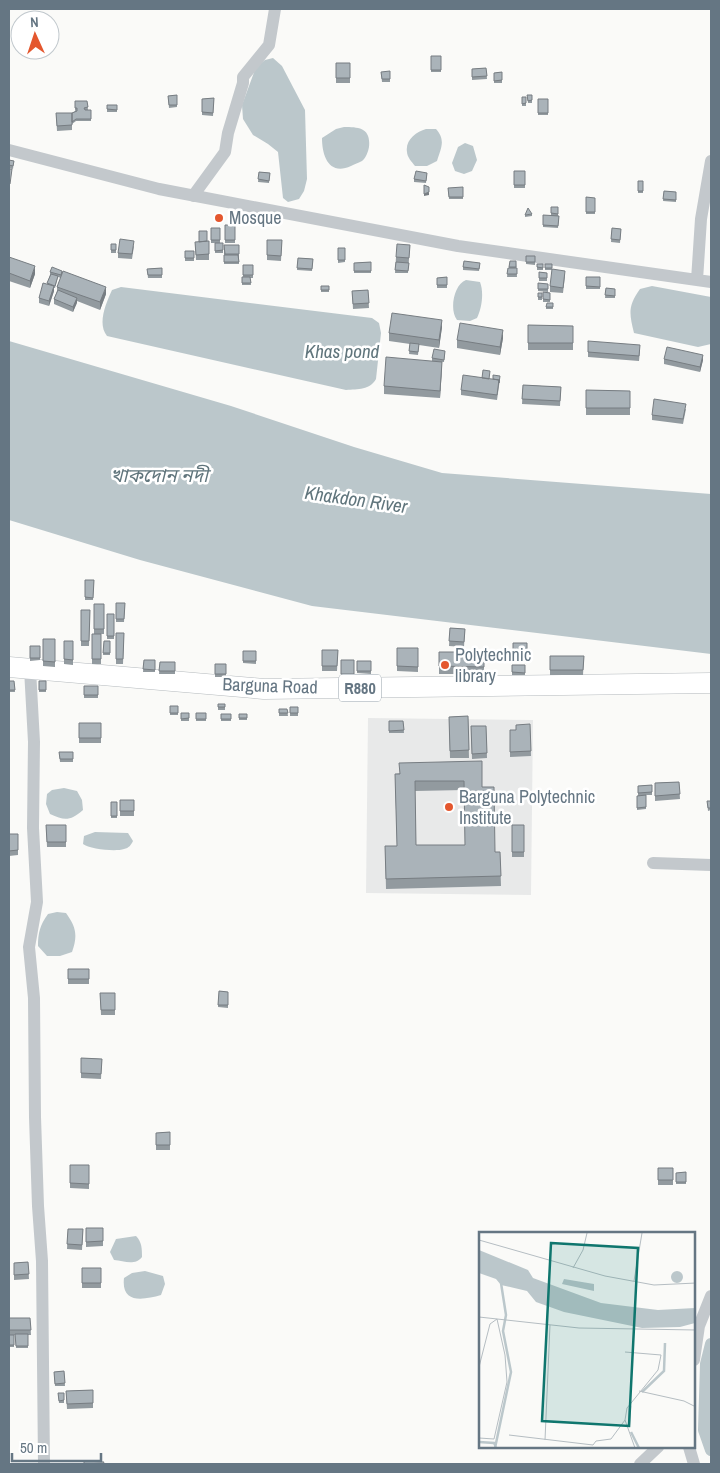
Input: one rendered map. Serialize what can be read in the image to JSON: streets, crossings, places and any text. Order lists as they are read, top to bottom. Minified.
{"streets":{"main road":["Barguna Road","R880"]},"water":["Khas pond","খাকদোন নদী","Khakdon River"],"places":["Mosque","Polytechnic library","Barguna Polytechnic Institute"],"scale_bar":"50 m","north":"top"}
